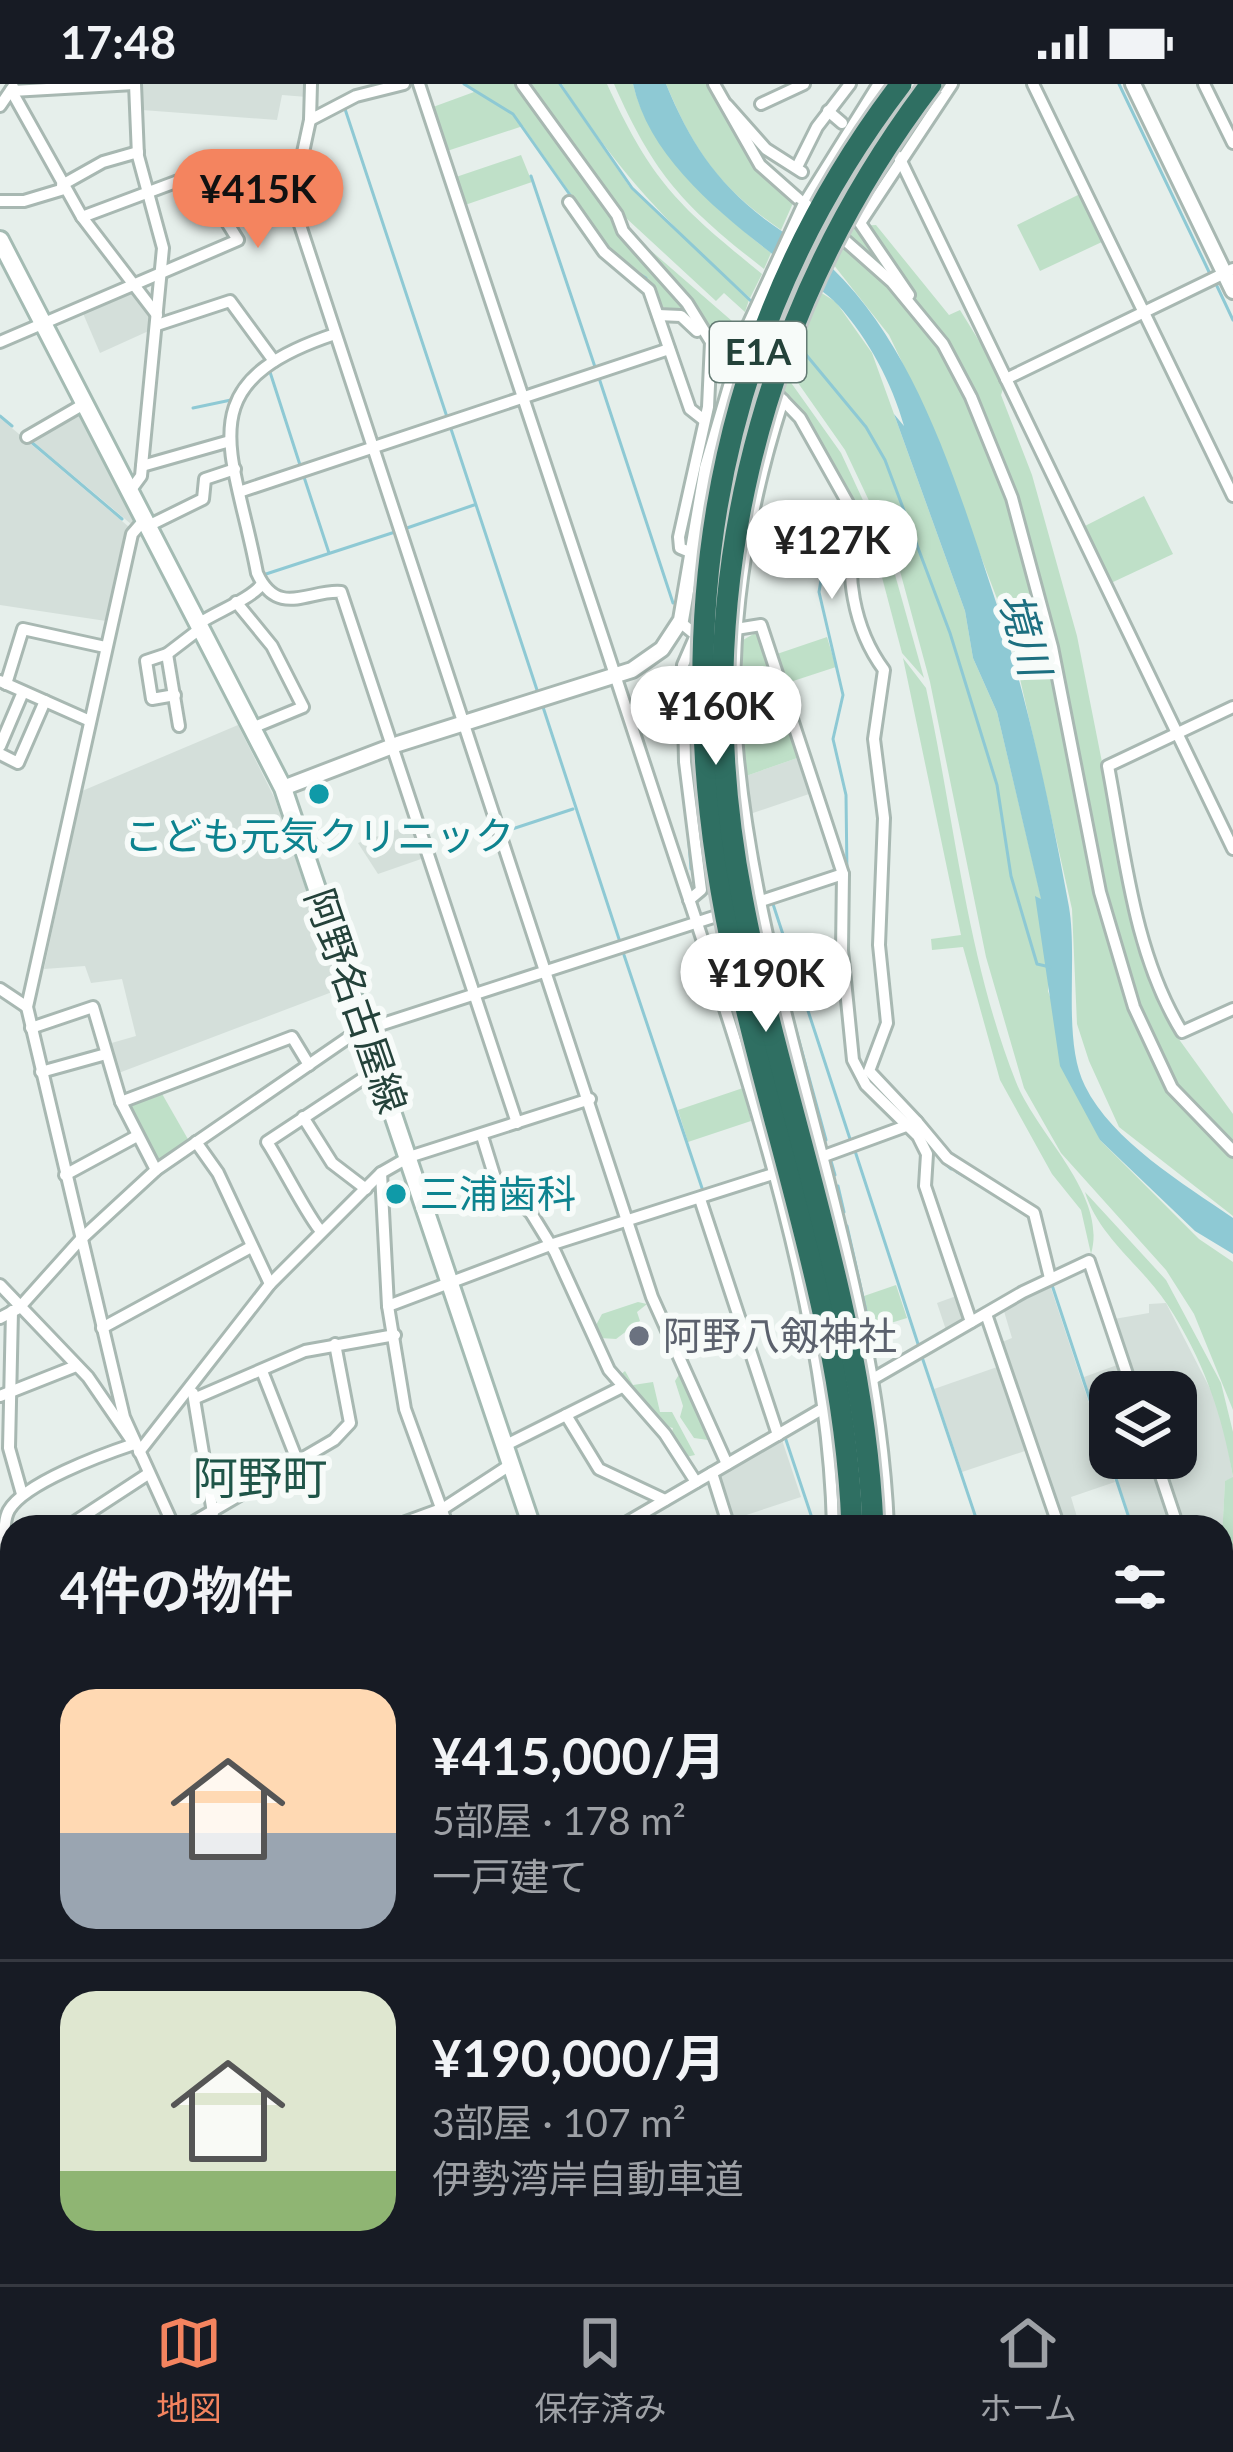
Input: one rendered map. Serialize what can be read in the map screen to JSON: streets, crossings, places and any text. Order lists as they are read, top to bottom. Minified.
{"streets":{"highway":["E1A"],"main road":["阿野名古屋線"]},"districts":["阿野町"],"water":["境川"],"places":["こども元気クリニック","三浦歯科","阿野八剱神社"],"page":{"status":"17:48","price":["¥415K","¥127K","¥160K","¥190K"],"heading":"4件の物件","list":[{"name":"¥415,000/月","note":"5部屋 · 178 m² · 一戸建て"},{"name":"¥190,000/月","note":"3部屋 · 107 m² · 伊勢湾岸自動車道"}],"tabs":["地図","保存済み","ホーム"]}}
